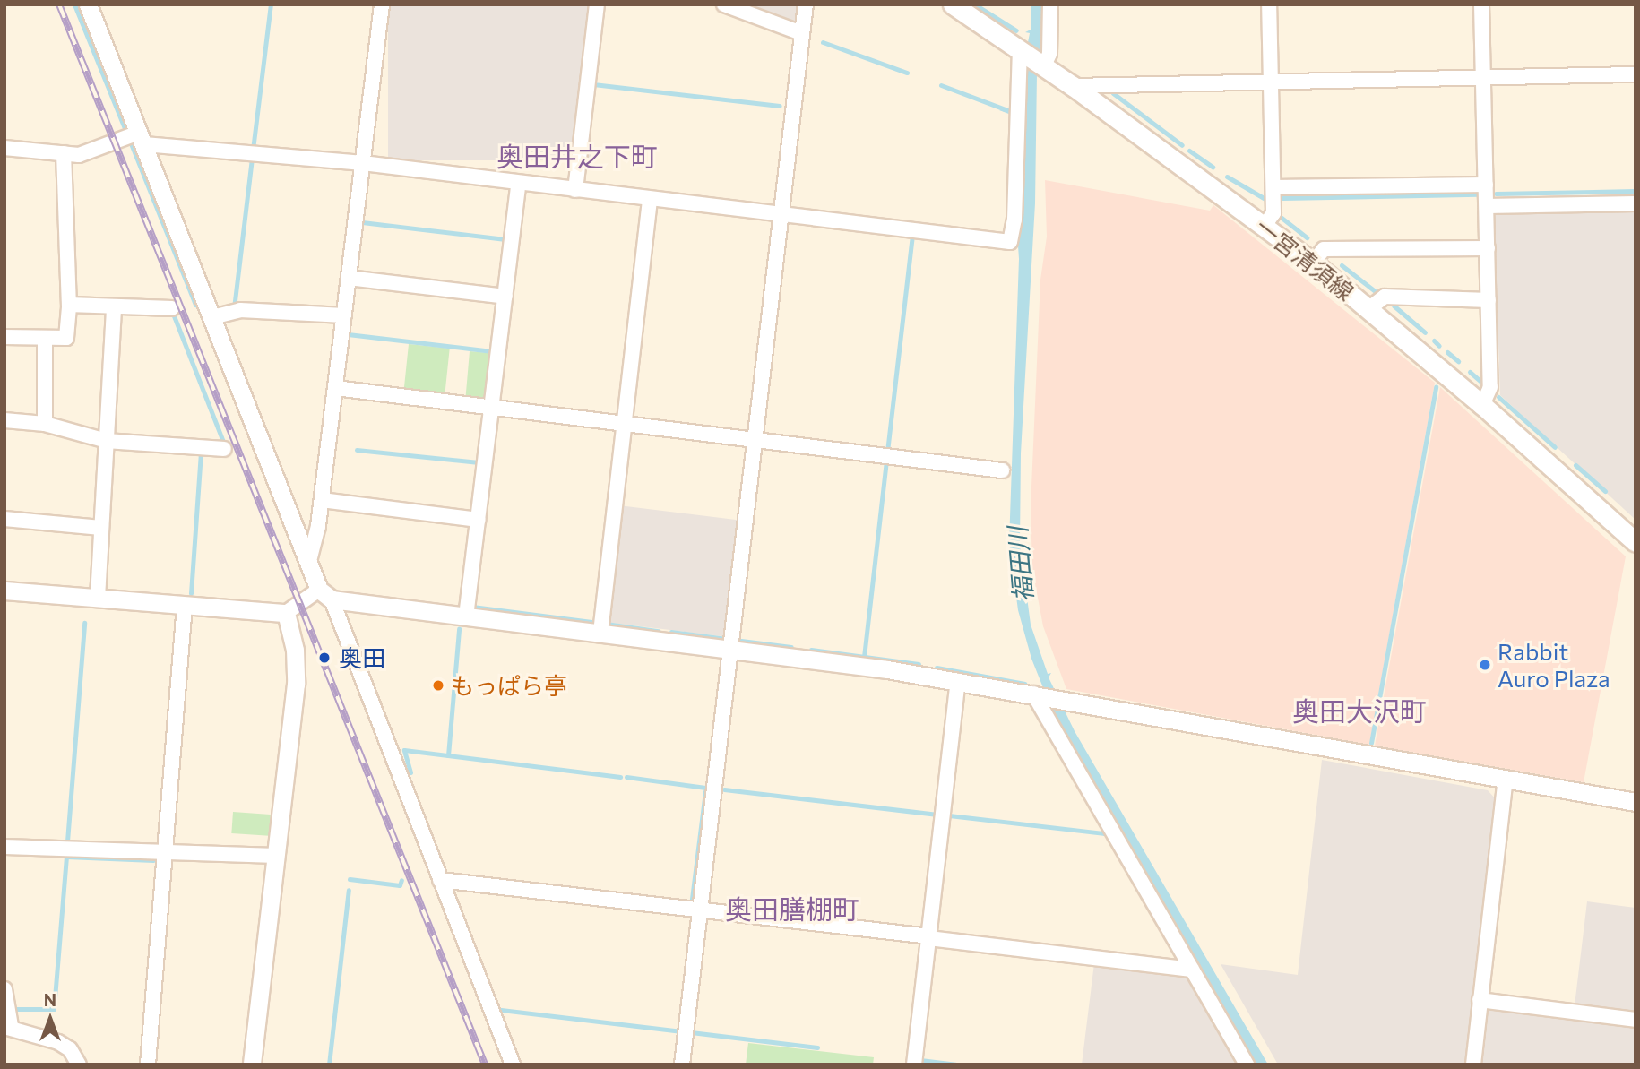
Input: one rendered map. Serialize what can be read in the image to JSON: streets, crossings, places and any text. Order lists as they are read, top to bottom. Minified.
{"streets":{"main road":["一宮清須線"]},"districts":["奥田井之下町","奥田大沢町","奥田膳棚町"],"water":["福田川"],"places":["奥田","Rabbit Auro Plaza","もっぱら亭"],"north":"top"}
